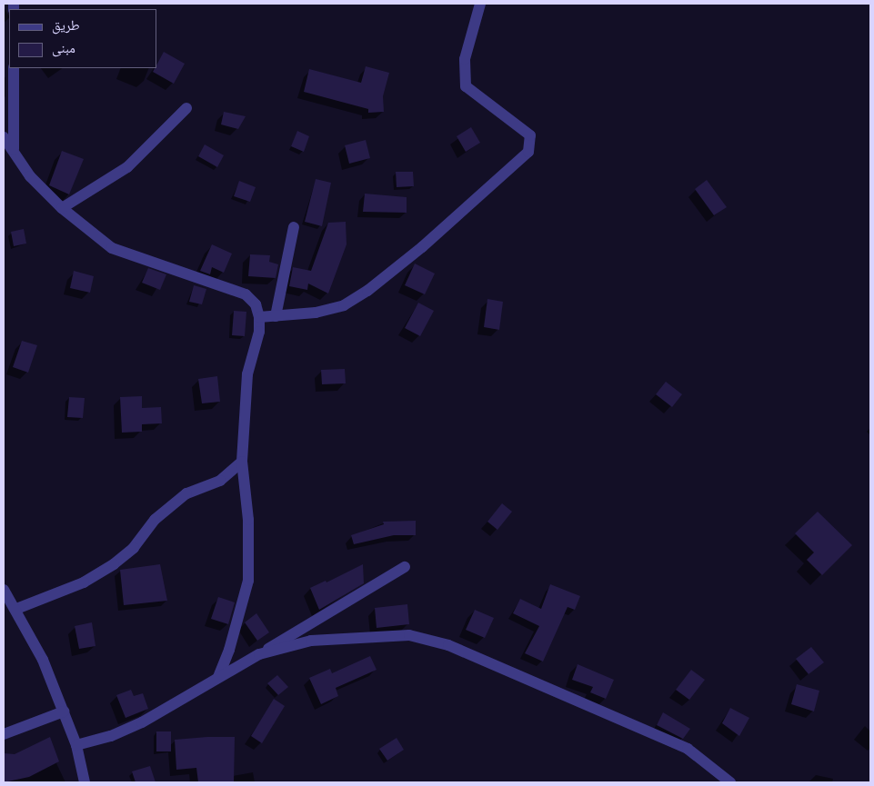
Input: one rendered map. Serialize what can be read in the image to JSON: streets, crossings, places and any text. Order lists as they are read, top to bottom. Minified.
{"legend":["طريق","مبنى"]}
